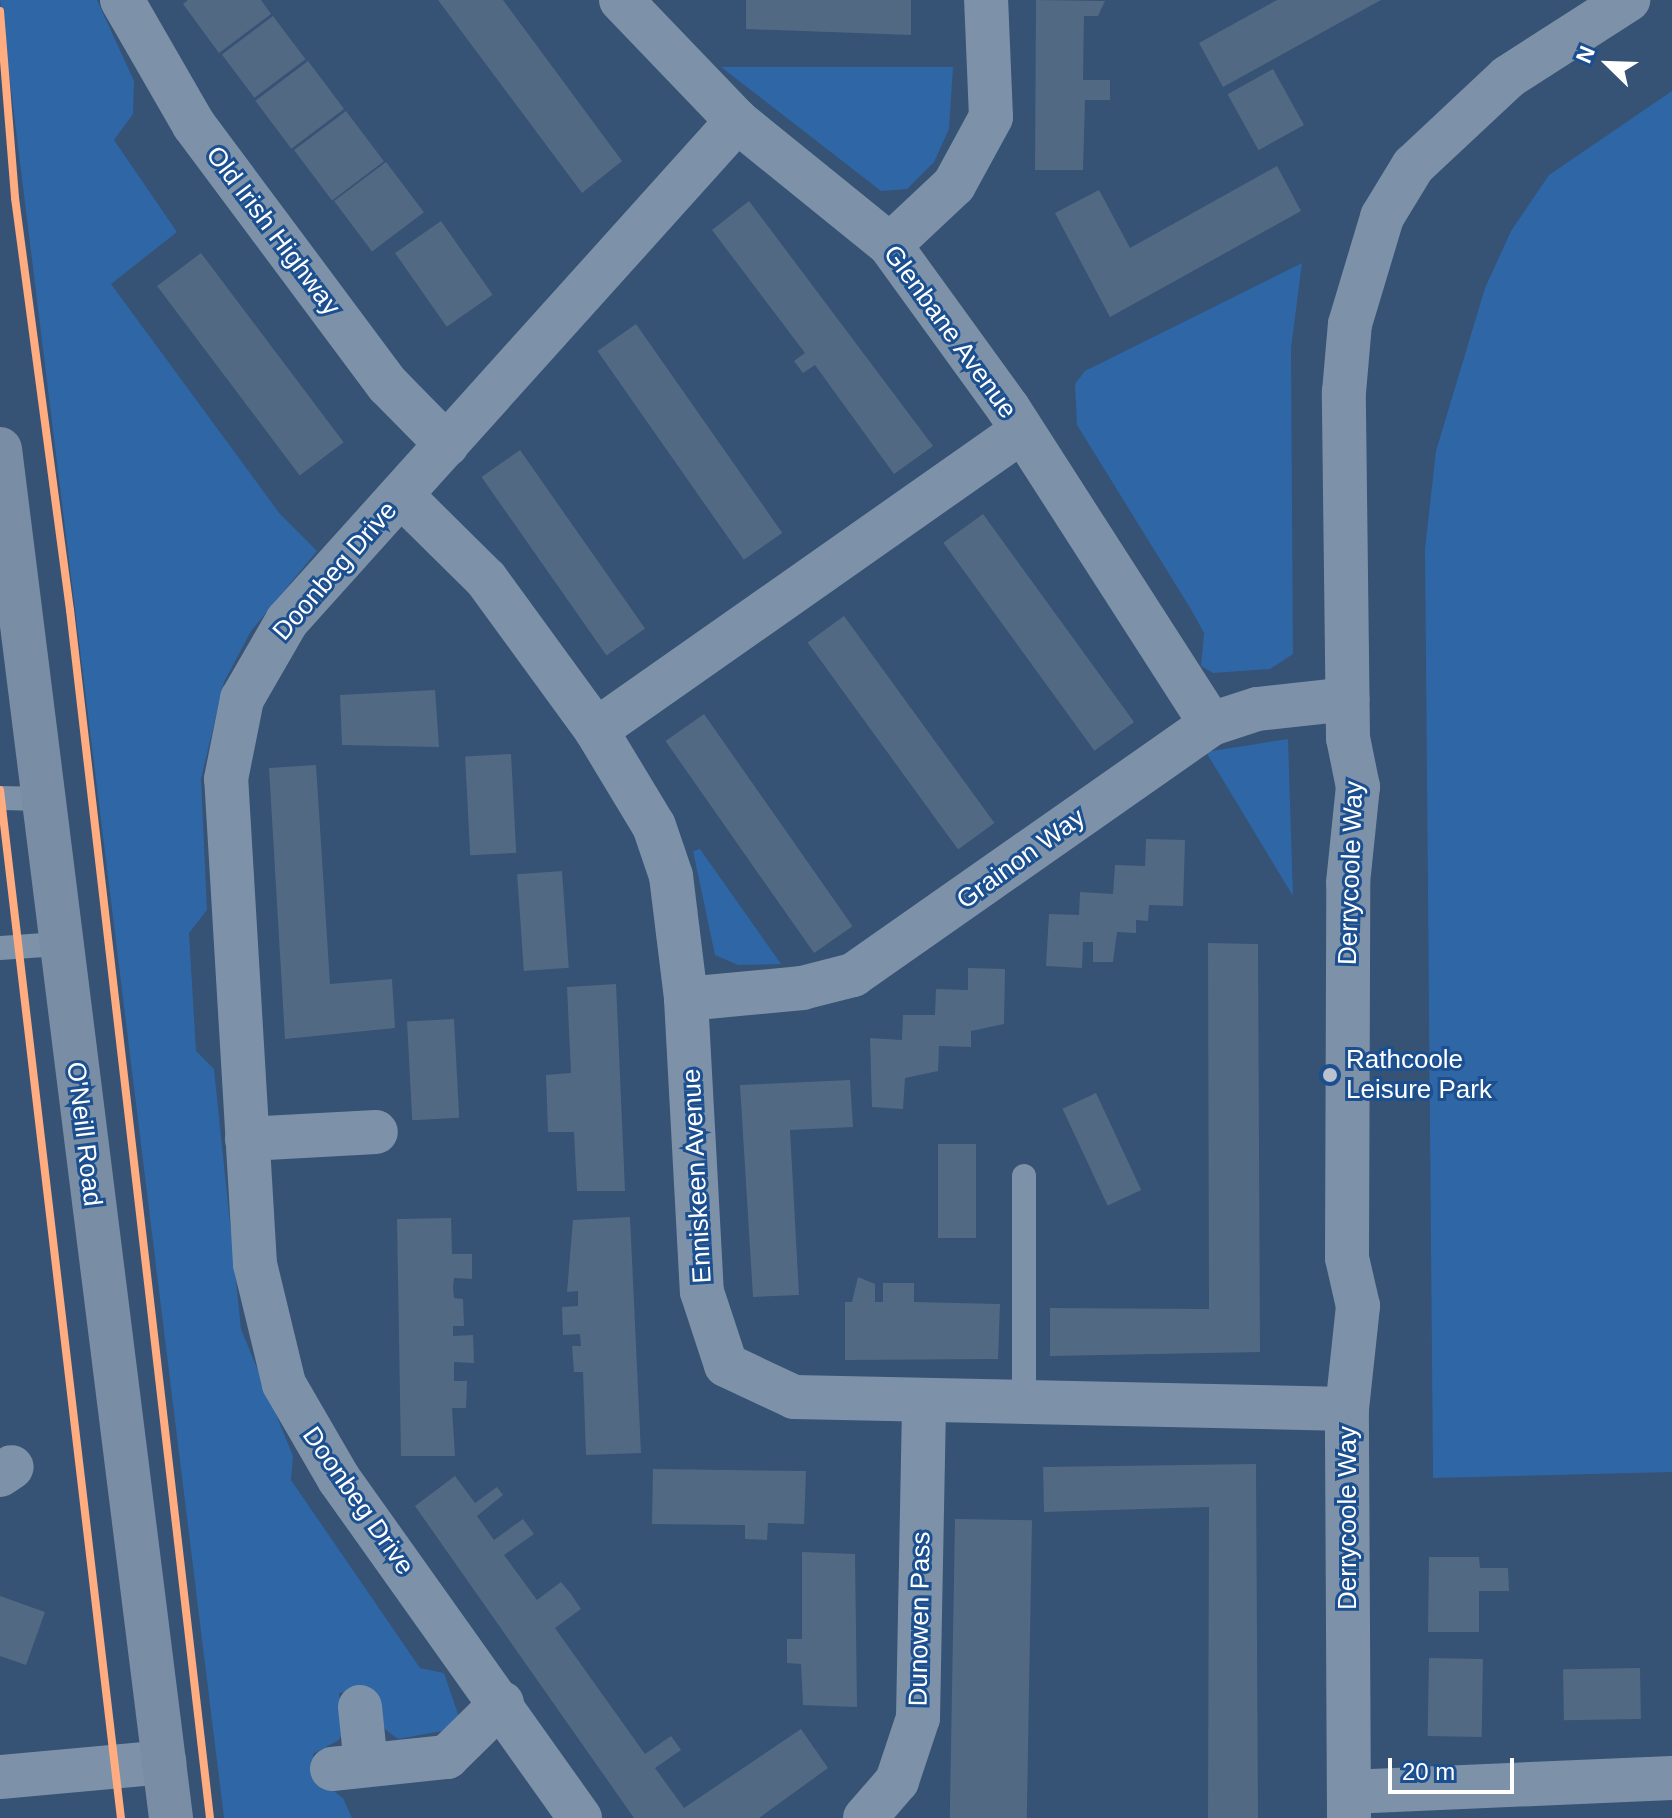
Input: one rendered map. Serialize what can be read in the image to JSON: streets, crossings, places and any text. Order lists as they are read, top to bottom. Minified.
{"streets":{"main road":["O'Neill Road"],"street":["Old Irish Highway","Glenbane Avenue","Doonbeg Drive","Grainon Way","Derrycoole Way","Enniskeen Avenue","Dunowen Pass"]},"crossings":[["Old Irish Highway","Doonbeg Drive"],["Glenbane Avenue","Doonbeg Drive"],["Glenbane Avenue","Grainon Way"],["Doonbeg Drive","Enniskeen Avenue"],["Grainon Way","Derrycoole Way"],["Grainon Way","Enniskeen Avenue"],["Derrycoole Way","Enniskeen Avenue"],["Enniskeen Avenue","Dunowen Pass"]],"places":["Rathcoole Leisure Park"],"scale_bar":"20 m","north":"top left"}
